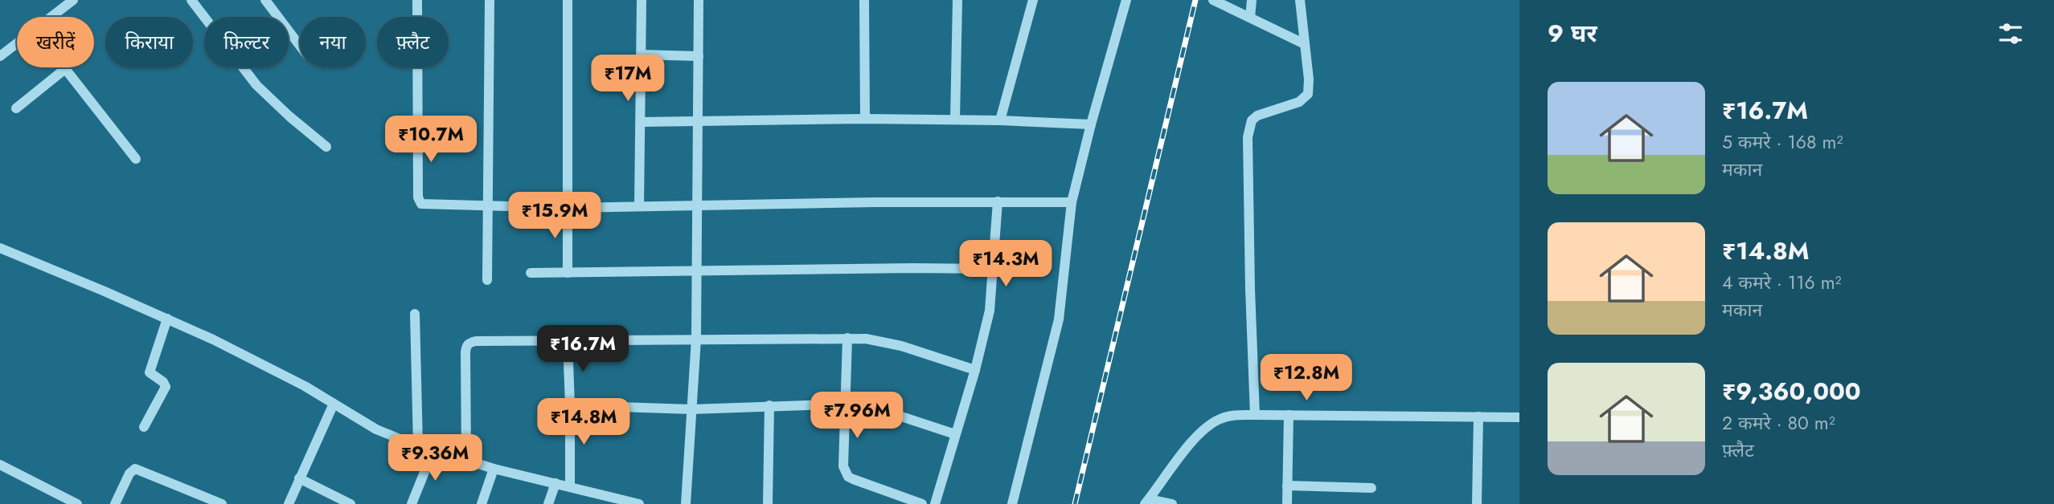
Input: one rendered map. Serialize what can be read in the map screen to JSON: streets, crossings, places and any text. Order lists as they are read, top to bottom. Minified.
{"page":{"heading":"9 घर","chip":["खरीदें","किराया","फ़िल्टर","नया","फ़्लैट"],"price":["₹17M","₹10.7M","₹15.9M","₹14.3M","₹16.7M","₹12.8M","₹7.96M","₹14.8M","₹9.36M"],"list":[{"name":"₹16.7M","note":"5 कमरे · 168 m² · मकान"},{"name":"₹14.8M","note":"4 कमरे · 116 m² · मकान"},{"name":"₹9,360,000","note":"2 कमरे · 80 m² · फ़्लैट"}]}}
